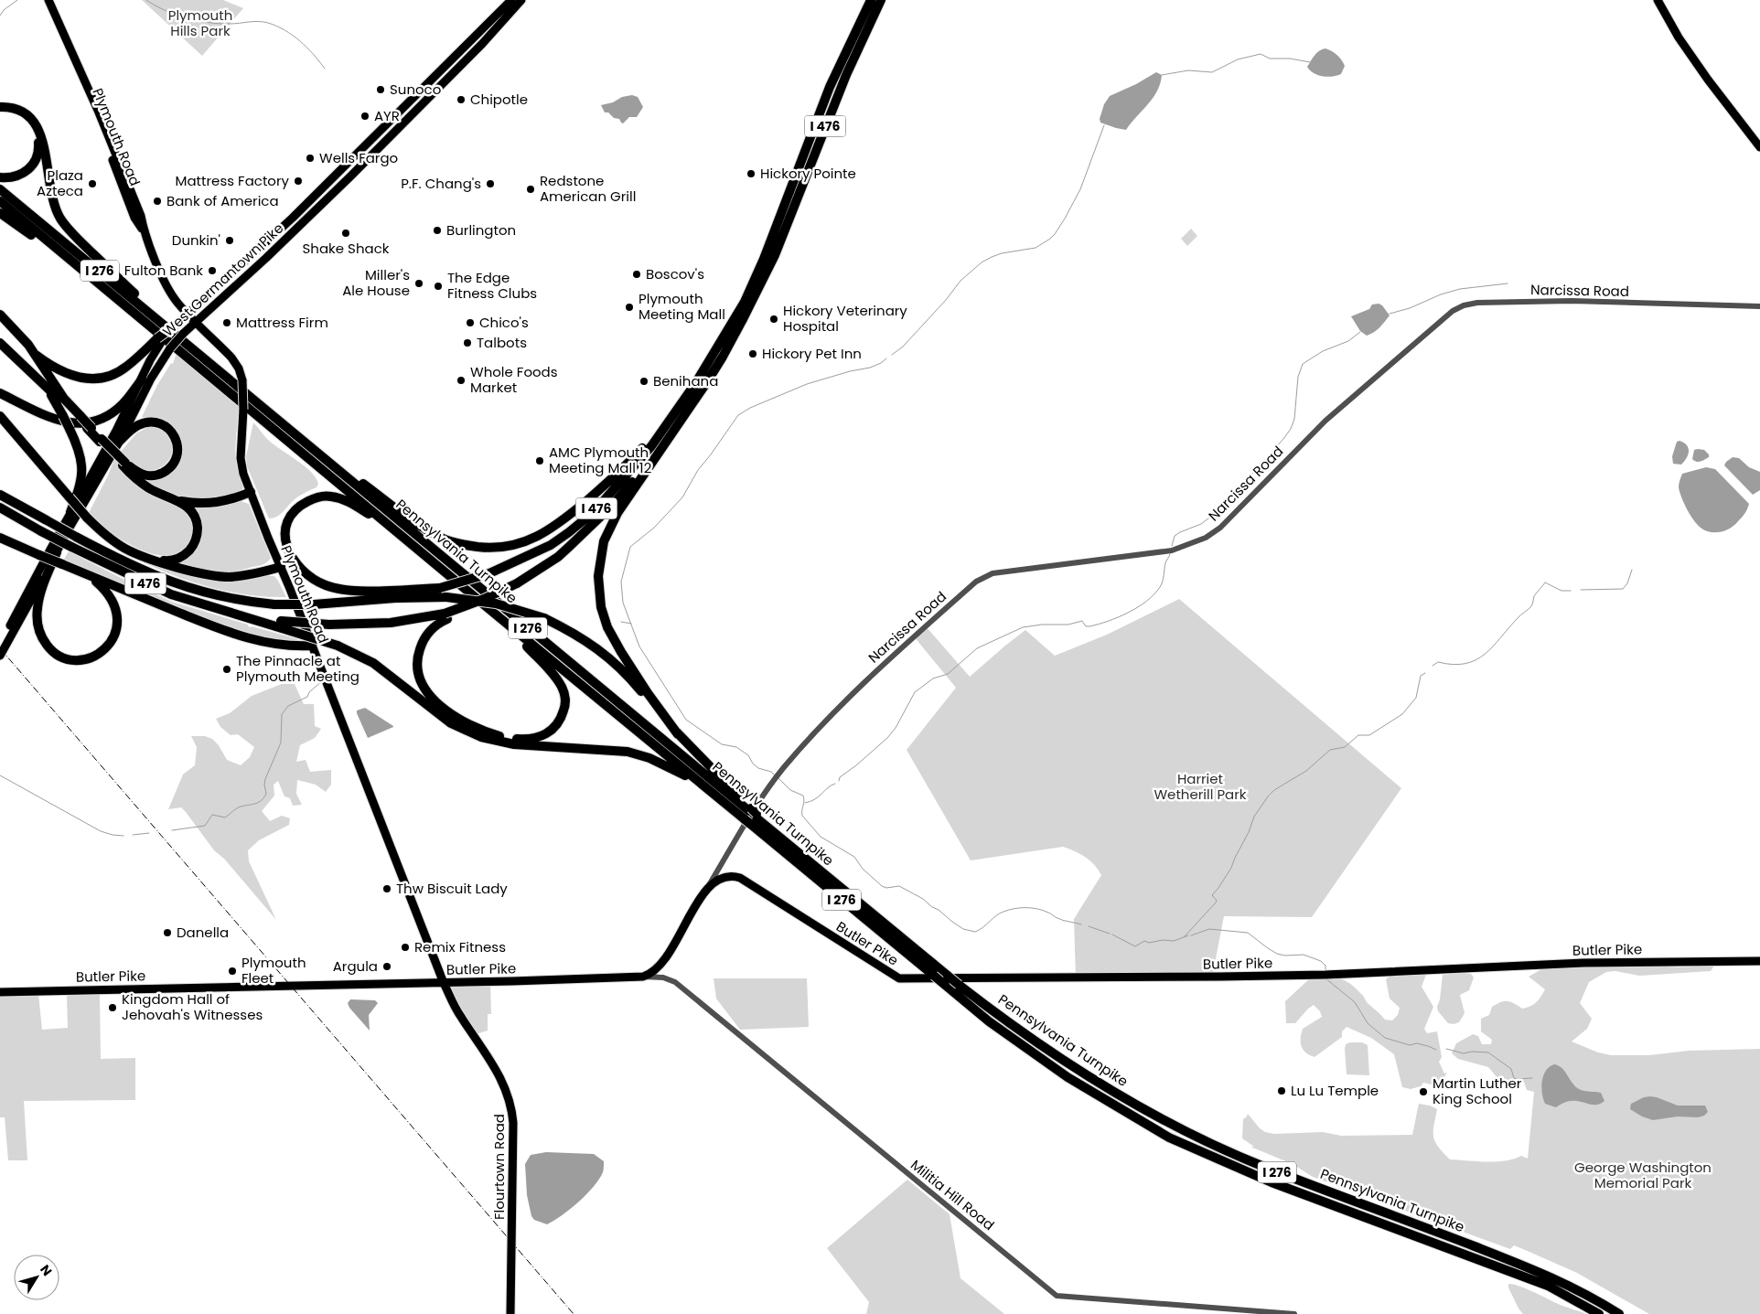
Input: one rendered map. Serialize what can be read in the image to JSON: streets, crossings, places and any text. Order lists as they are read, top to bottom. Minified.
{"streets":{"highway":["I 476","I 276","Pennsylvania Turnpike"],"main road":["Plymouth Road","West Germantown Pike","Butler Pike","Flourtown Road"],"street":["Narcissa Road","Militia Hill Road"]},"crossings":[["Plymouth Road","West Germantown Pike"],["Plymouth Road","Butler Pike"],["Plymouth Road","Flourtown Road"],["Narcissa Road","Butler Pike"],["Butler Pike","Flourtown Road"],["Butler Pike","Militia Hill Road"]],"parks":["Plymouth Hills Park","Harriet Wetherill Park","George Washington Memorial Park"],"places":["Sunoco","Chipotle","AYR","Wells Fargo","Hickory Pointe","Mattress Factory","Plaza Azteca","P.F. Chang's","Redstone American Grill","Bank of America","Burlington","Shake Shack","Dunkin'","Fulton Bank","Boscov's","Miller's Ale House","The Edge Fitness Clubs","Plymouth Meeting Mall","Hickory Veterinary Hospital","Mattress Firm","Chico's","Talbots","Hickory Pet Inn","Whole Foods Market","Benihana","AMC Plymouth Meeting Mall 12","The Pinnacle at Plymouth Meeting","Thw Biscuit Lady","Danella","Remix Fitness","Argula","Plymouth Fleet","Kingdom Hall of Jehovah's Witnesses","Lu Lu Temple","Martin Luther King School"],"north":"top right"}
